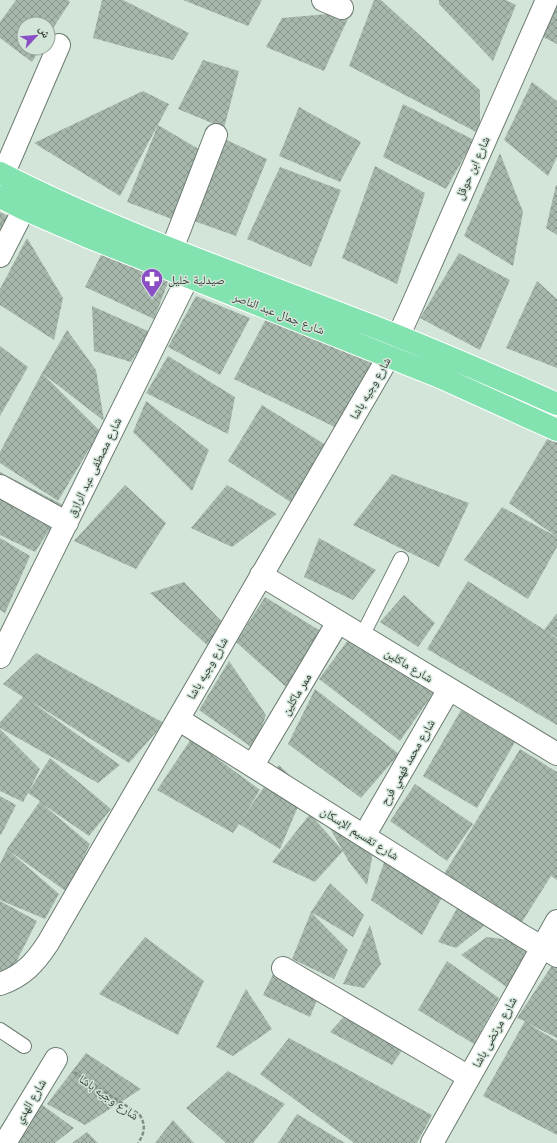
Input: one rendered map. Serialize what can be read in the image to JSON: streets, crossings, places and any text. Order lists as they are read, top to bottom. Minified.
{"streets":{"main road":["شارع جمال عبد الناصر"],"street":["شارع ابن حوقل","شارع وجيه باشا","شارع مصطفى عبد الرازق","شارع ماكلين","ممر ماكلين","شارع محمد فهمي فرح","شارع تقسيم الإسكان","شارع مرتضى باشا","شارع الهدي"]},"crossings":[["شارع ابن حوقل","شارع جمال عبد الناصر"],["شارع ابن حوقل","شارع وجيه باشا"],["شارع جمال عبد الناصر","شارع وجيه باشا"],["شارع جمال عبد الناصر","شارع مصطفى عبد الرازق"],["شارع وجيه باشا","شارع ماكلين"],["شارع وجيه باشا","شارع تقسيم الإسكان"],["شارع وجيه باشا","شارع الهدي"],["شارع ماكلين","ممر ماكلين"],["شارع ماكلين","شارع محمد فهمي فرح"],["ممر ماكلين","شارع تقسيم الإسكان"],["شارع محمد فهمي فرح","شارع تقسيم الإسكان"],["شارع تقسيم الإسكان","شارع مرتضى باشا"]],"places":{"pharmacy":["صيدلية خليل"]},"north":"top right"}
